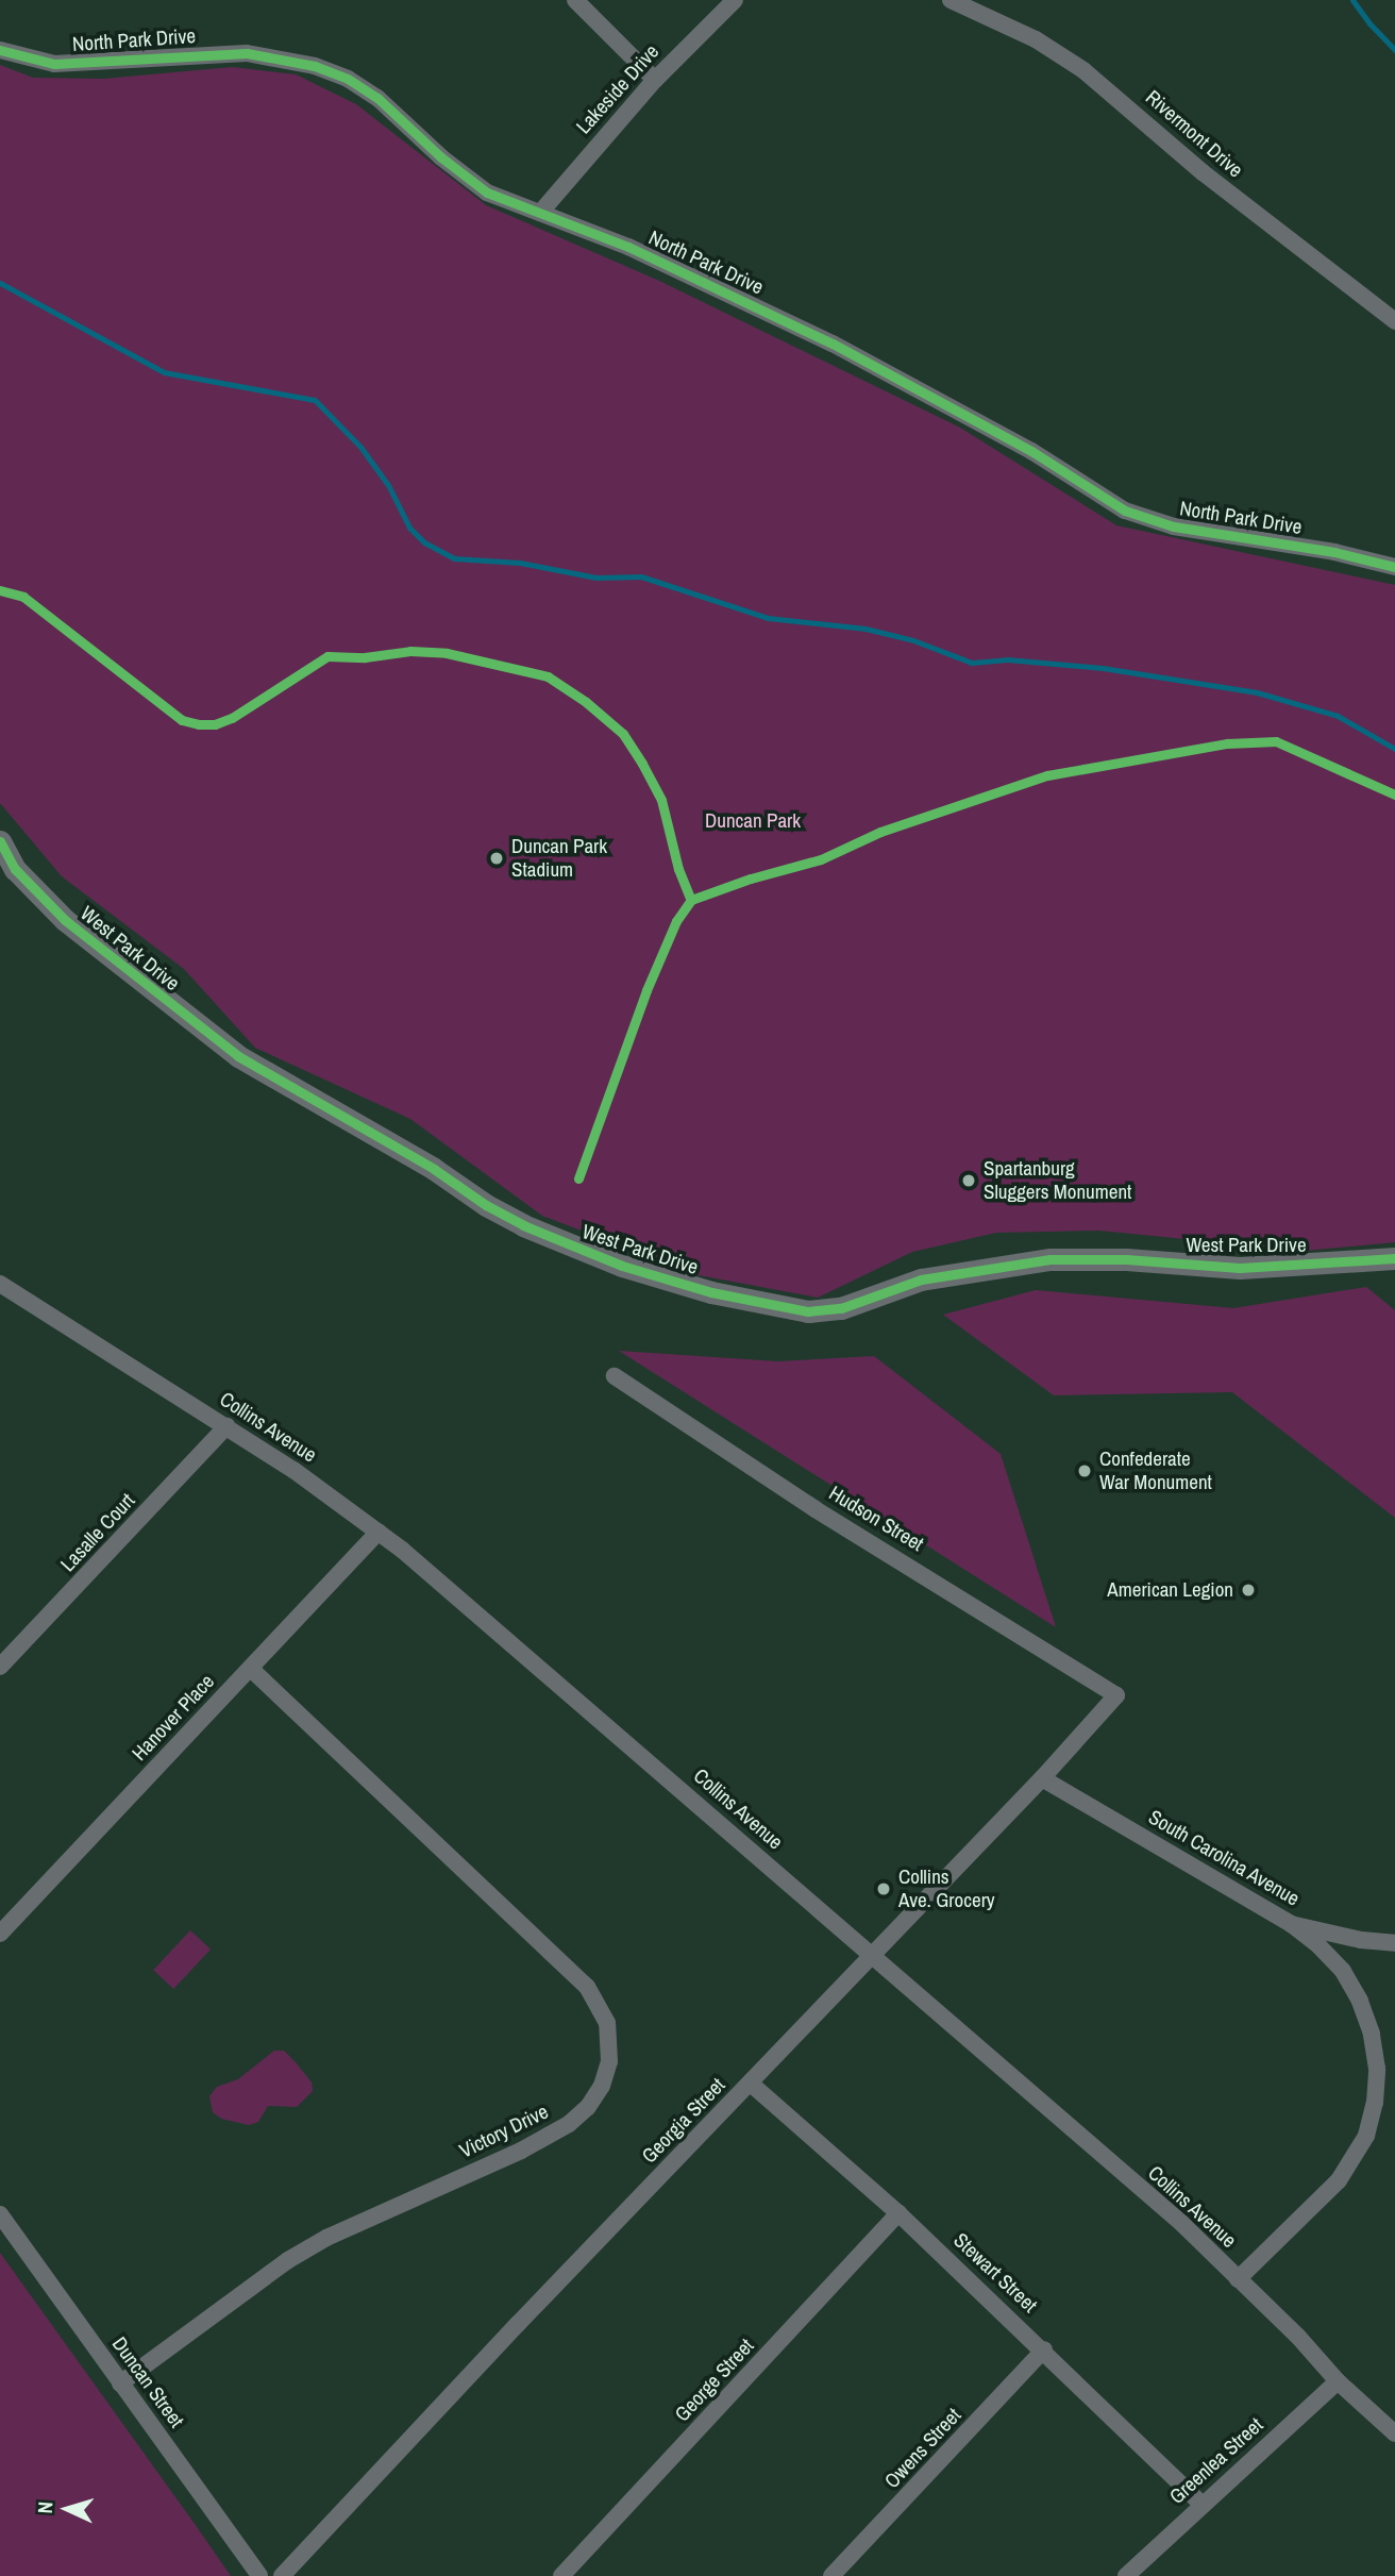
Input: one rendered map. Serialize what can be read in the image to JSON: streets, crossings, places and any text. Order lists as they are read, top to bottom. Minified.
{"streets":{"street":["North Park Drive","Lakeside Drive","Rivermont Drive","West Park Drive","Collins Avenue","Hudson Street","Lasalle Court","Hanover Place","South Carolina Avenue","Georgia Street","Victory Drive","Stewart Street","George Street","Duncan Street","Owens Street","Greenlea Street"]},"crossings":[["North Park Drive","Lakeside Drive"],["Collins Avenue","Lasalle Court"],["Collins Avenue","Hanover Place"],["Collins Avenue","Georgia Street"],["Collins Avenue","Greenlea Street"],["Hudson Street","Georgia Street"],["Hanover Place","Victory Drive"],["South Carolina Avenue","Georgia Street"],["Georgia Street","Stewart Street"],["Victory Drive","Duncan Street"],["Stewart Street","George Street"],["Stewart Street","Owens Street"],["Stewart Street","Greenlea Street"]],"parks":["Duncan Park"],"places":["Duncan Park Stadium","Spartanburg Sluggers Monument","Confederate War Monument","American Legion","Collins Ave. Grocery"],"north":"left"}
